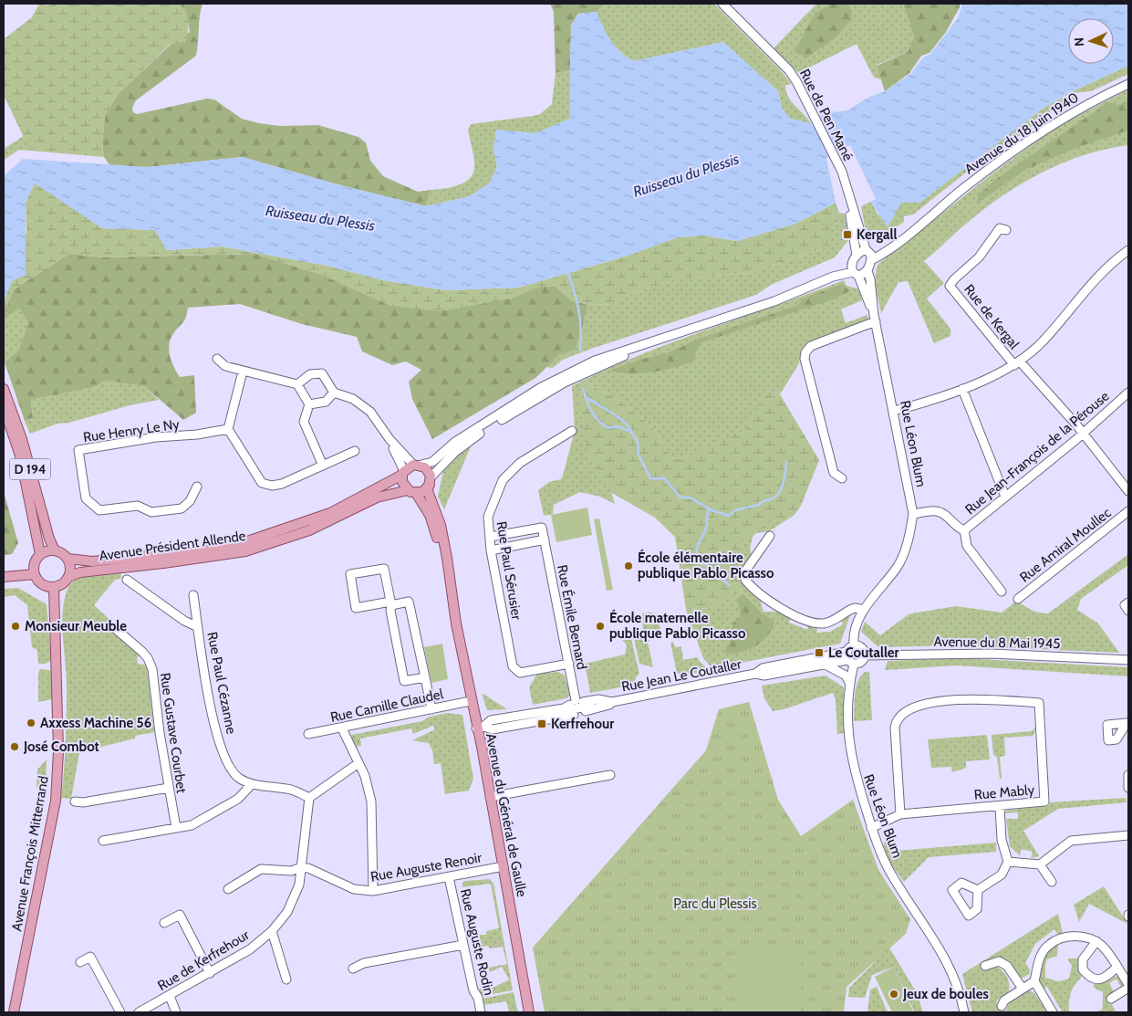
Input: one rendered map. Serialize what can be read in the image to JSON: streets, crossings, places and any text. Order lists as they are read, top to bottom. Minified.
{"streets":{"main road":["D 194","Avenue Président Allende","Avenue du Général de Gaulle","Avenue François Mitterrand"],"street":["Rue de Pen Mané","Avenue du 18 Juin 1940","Rue de Kergal","Rue Henry Le Ny","Rue Léon Blum","Rue Jean-François de la Pérouse","Rue Amiral Moullec","Rue Paul Sérusier","Rue Émile Bernard","Avenue du 8 Mai 1945","Rue Jean Le Coutaller","Rue Paul Cézanne","Rue Camille Claudel","Rue Gustave Courbet","Rue Mably","Rue Auguste Renoir","Rue Auguste Rodin","Rue de Kerfrehour"]},"crossings":[["Rue de Pen Mané","Avenue du 18 Juin 1940"],["Rue Léon Blum","Rue Jean-François de la Pérouse"],["Rue Léon Blum","Rue Jean Le Coutaller"],["Rue Léon Blum","Rue Mably"],["D 194","Avenue Président Allende"],["D 194","Avenue François Mitterrand"],["Avenue Président Allende","Avenue du Général de Gaulle"],["Avenue Président Allende","Avenue François Mitterrand"],["Rue Paul Sérusier","Rue Émile Bernard"],["Rue Émile Bernard","Rue Jean Le Coutaller"],["Rue Jean Le Coutaller","Avenue du Général de Gaulle"],["Rue Paul Cézanne","Rue de Kerfrehour"],["Rue Camille Claudel","Avenue du Général de Gaulle"],["Avenue du Général de Gaulle","Rue Auguste Renoir"],["Rue Auguste Renoir","Rue Auguste Rodin"],["Rue Auguste Renoir","Rue de Kerfrehour"]],"water":["Ruisseau du Plessis"],"parks":["Parc du Plessis"],"places":{"transit":["Kergall","Le Coutaller","Kerfrehour"],"other":["École élémentaire publique Pablo Picasso","Monsieur Meuble","École maternelle publique Pablo Picasso","Axxess Machine 56","José Combot","Jeux de boules"]},"north":"left"}
